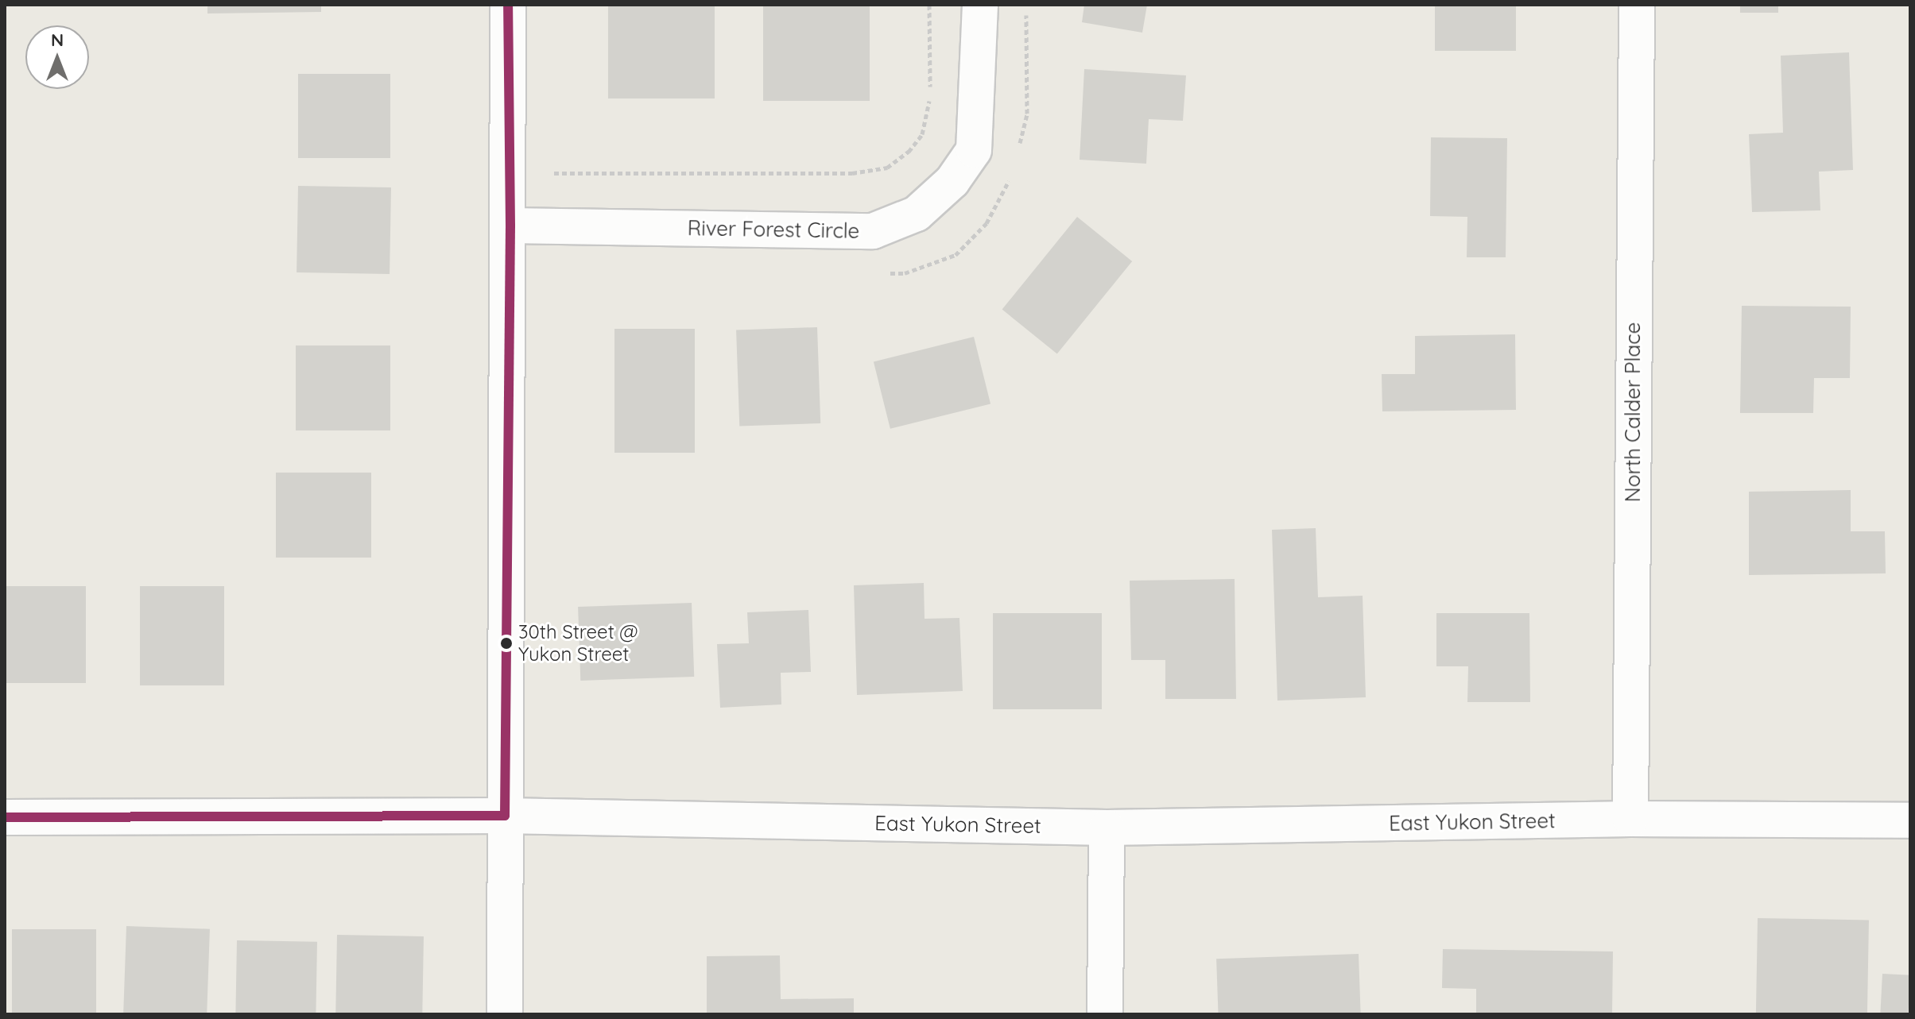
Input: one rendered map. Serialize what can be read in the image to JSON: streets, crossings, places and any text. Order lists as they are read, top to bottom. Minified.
{"streets":{"street":["River Forest Circle","North Calder Place","East Yukon Street"]},"crossings":[["North Calder Place","East Yukon Street"]],"places":["30th Street @ Yukon Street"],"north":"top"}
